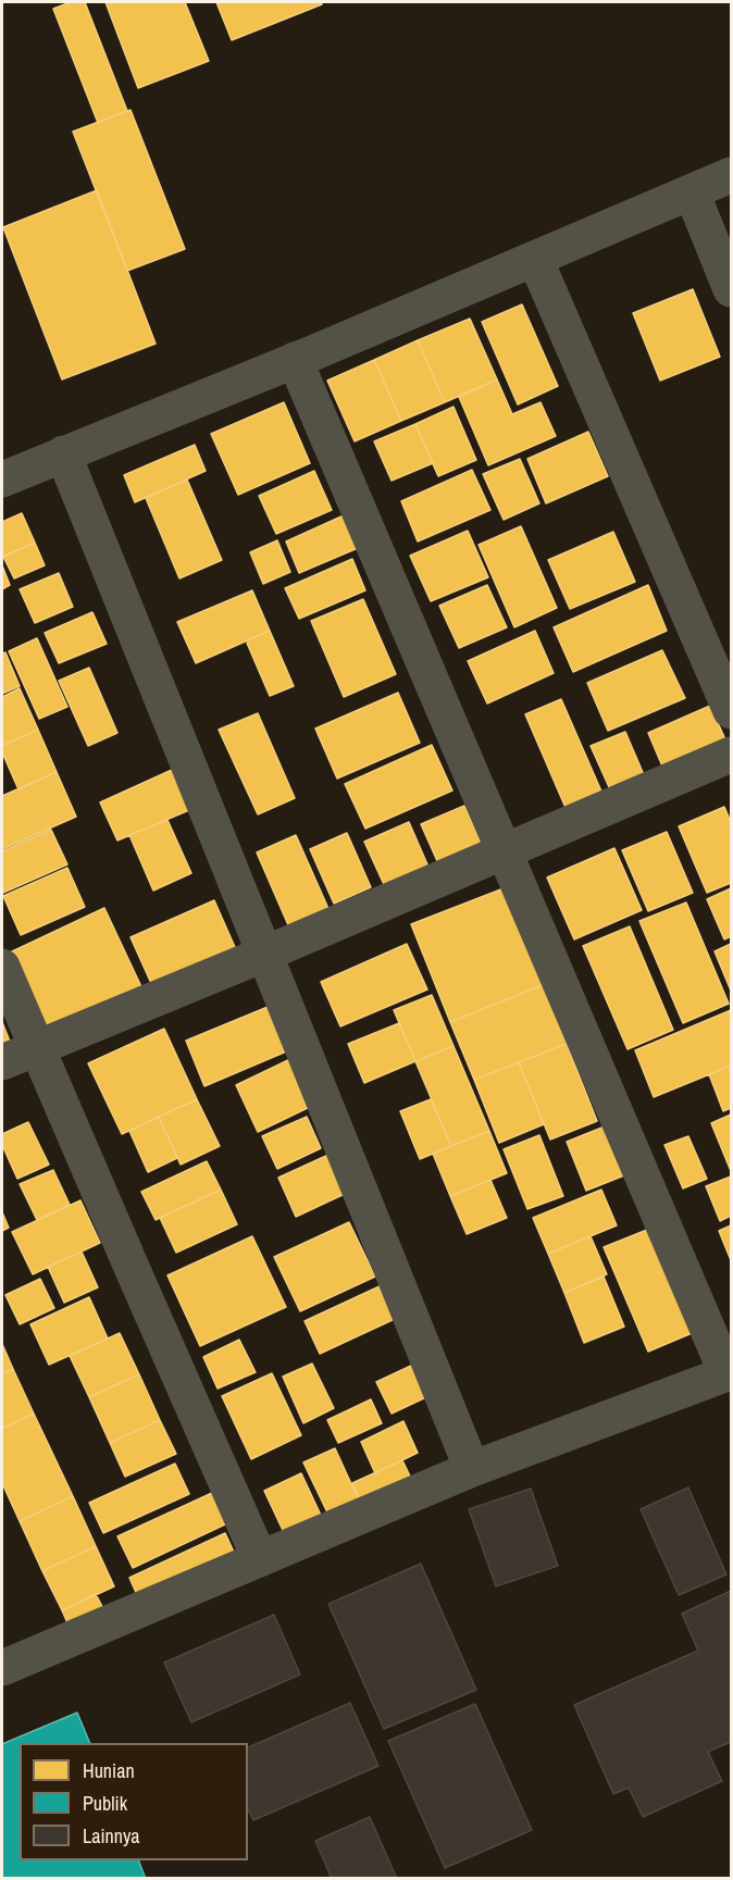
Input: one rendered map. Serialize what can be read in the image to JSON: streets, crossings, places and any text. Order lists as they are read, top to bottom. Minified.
{"legend":["Hunian","Publik","Lainnya"]}
